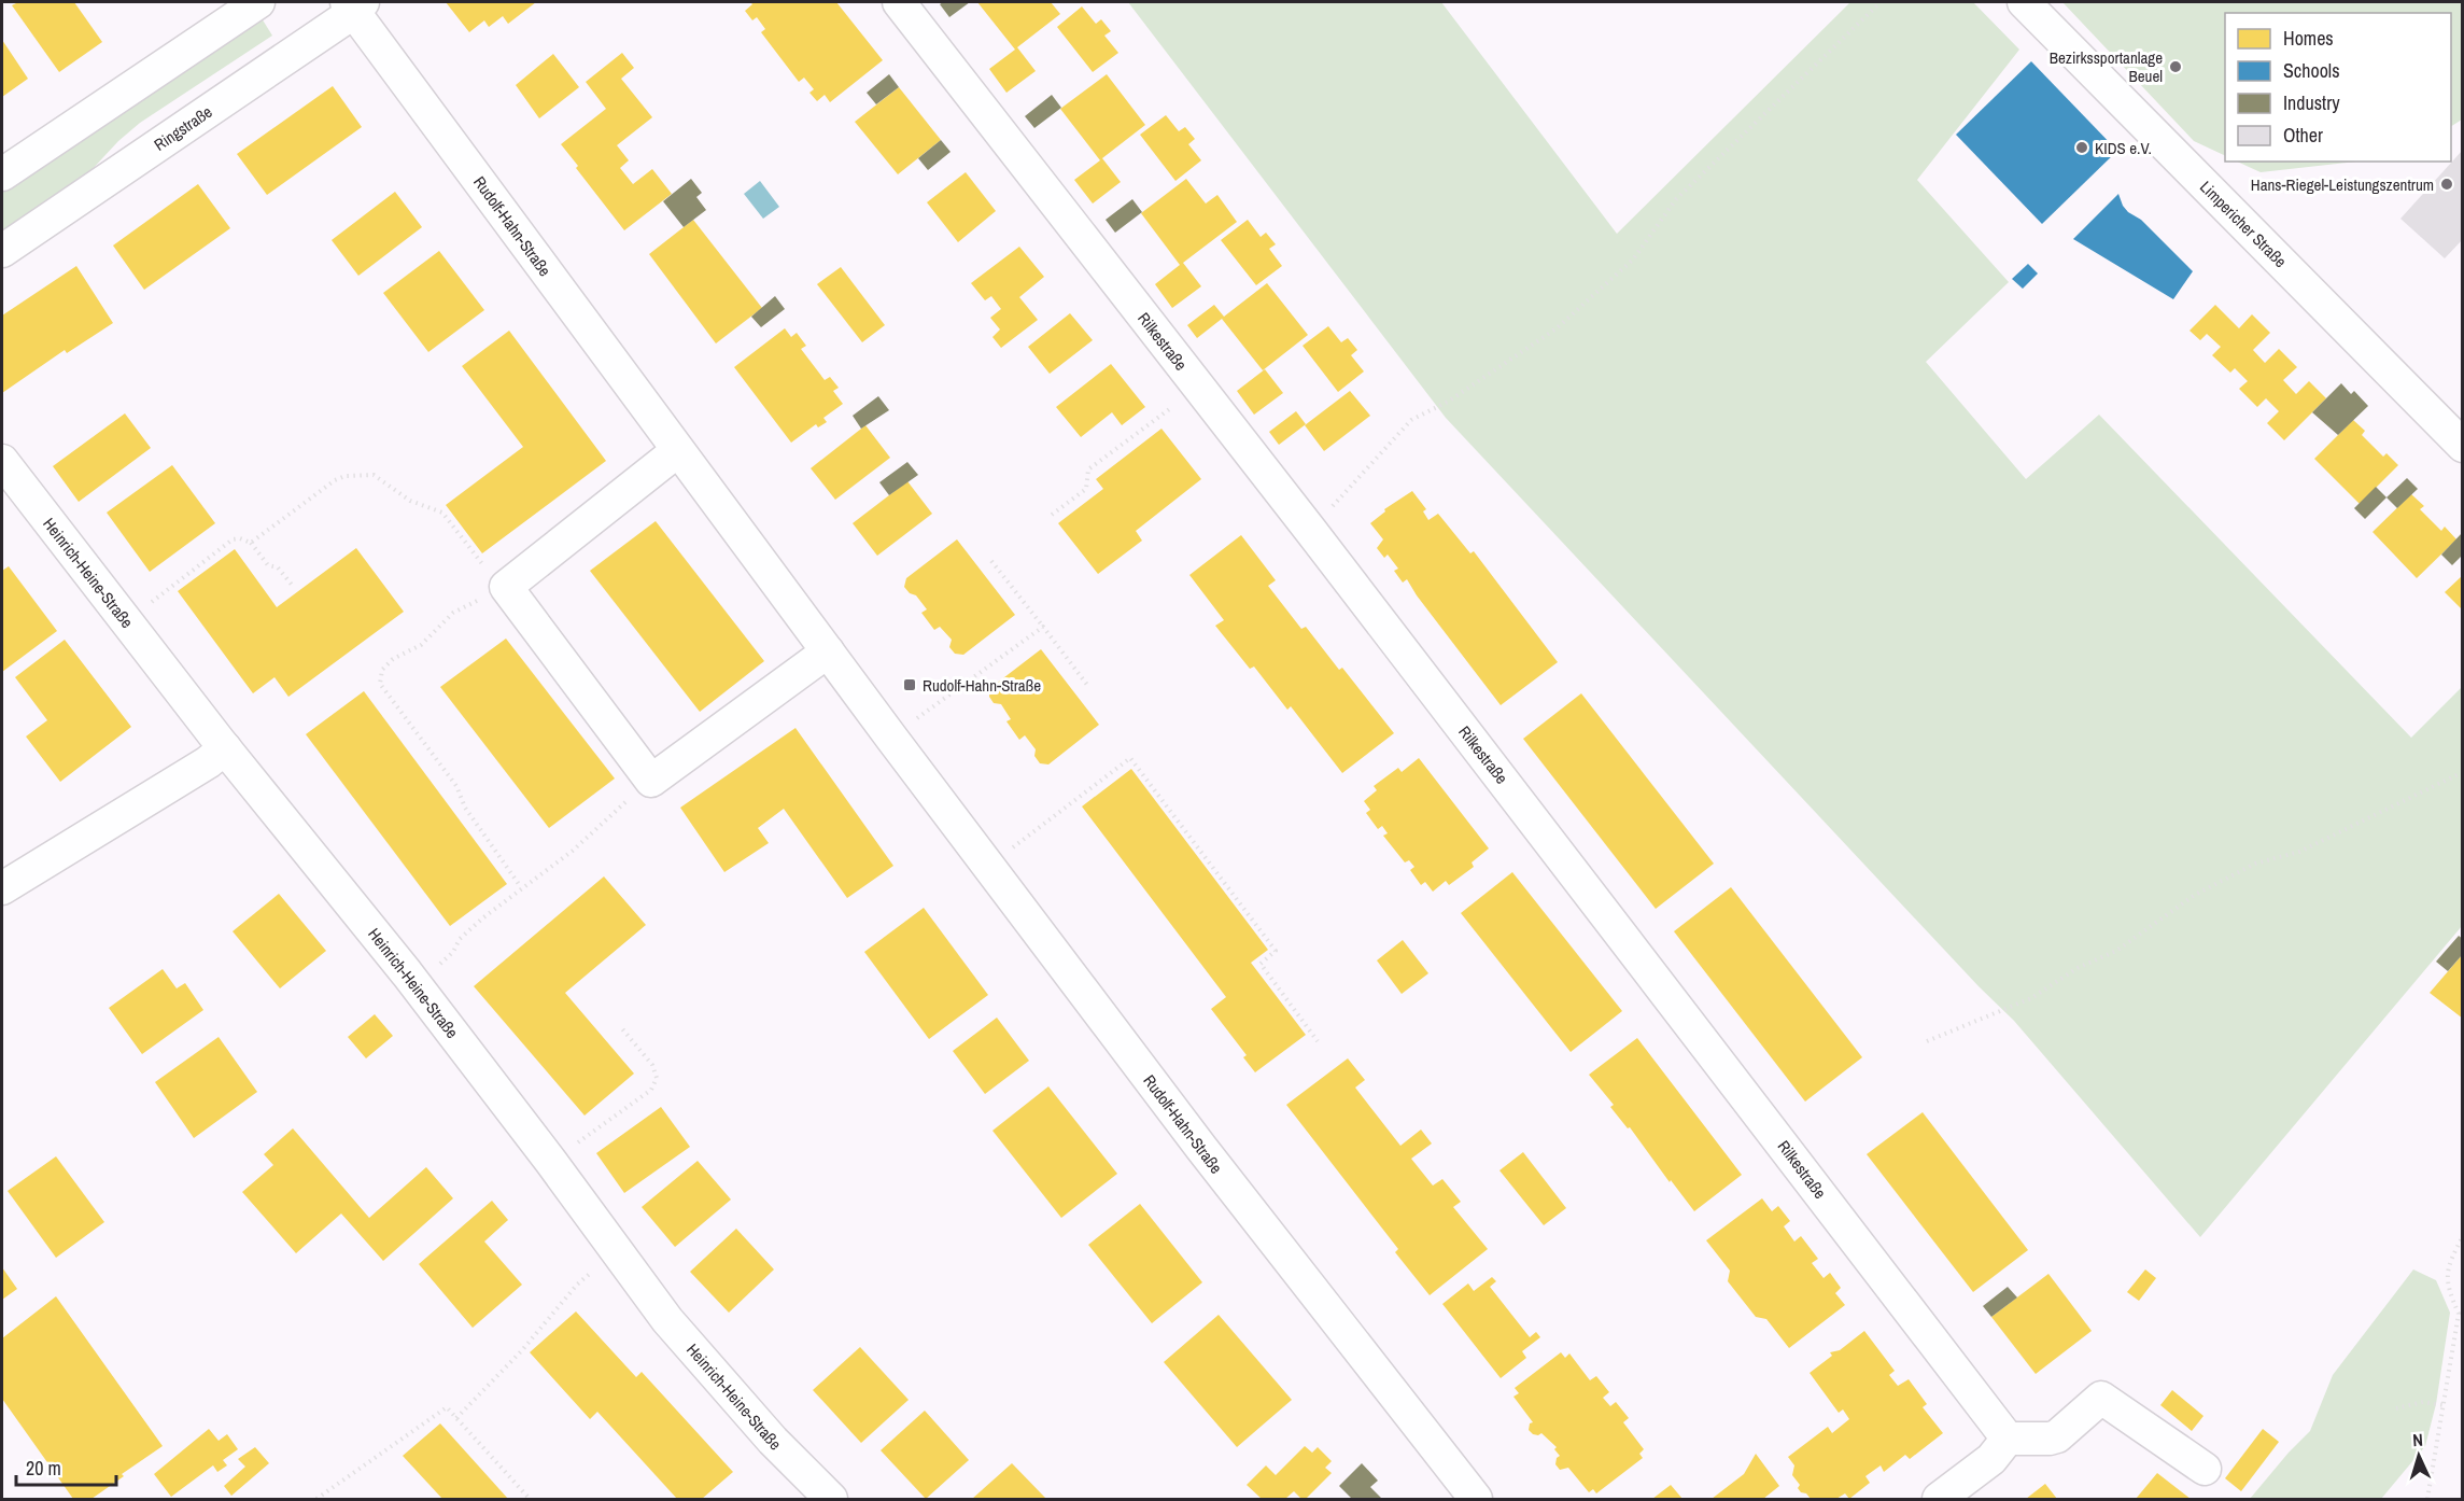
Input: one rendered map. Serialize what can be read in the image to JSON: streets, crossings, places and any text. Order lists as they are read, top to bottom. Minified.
{"streets":{"street":["Ringstraße","Limpericher Straße","Rudolf-Hahn-Straße","Rilkestraße","Heinrich-Heine-Straße"]},"crossings":[["Ringstraße","Rudolf-Hahn-Straße"]],"places":{"other":["Bezirkssportanlage Beuel","KIDS e.V.","Hans-Riegel-Leistungszentrum"],"transit":["Rudolf-Hahn-Straße"]},"legend":["Homes","Schools","Industry","Other"],"scale_bar":"20 m","north":"top"}
